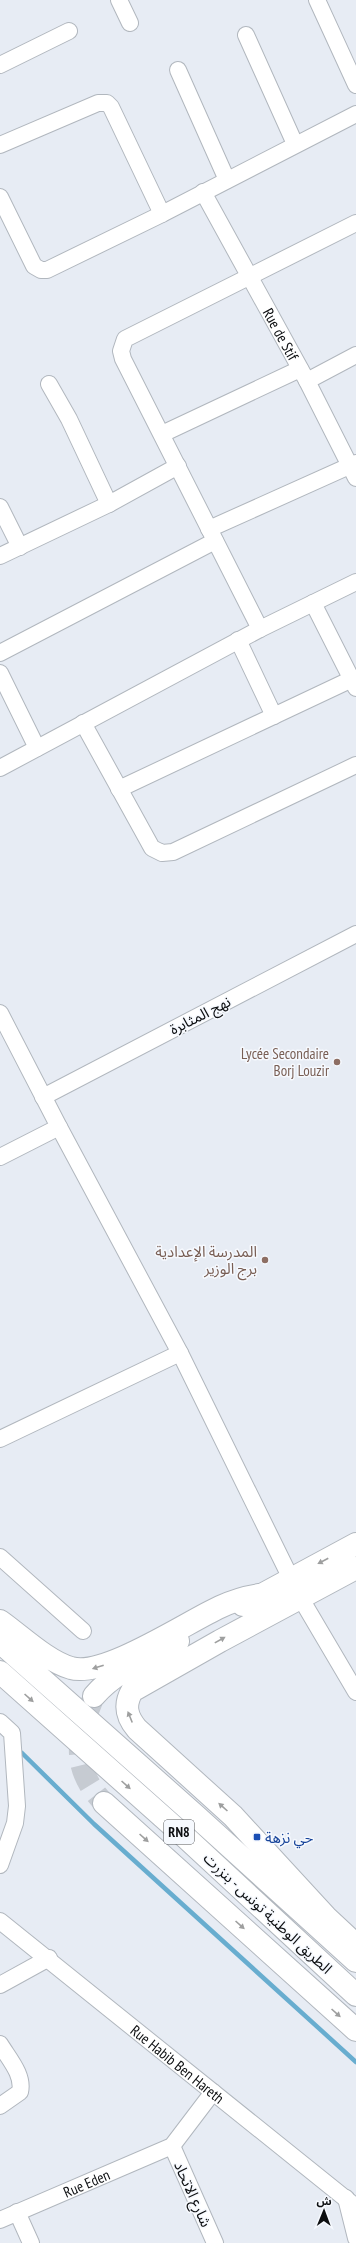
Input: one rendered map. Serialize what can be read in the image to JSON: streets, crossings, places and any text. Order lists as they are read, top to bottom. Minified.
{"streets":{"main road":["RN8","الطريق الوطنية تونس - بنزرت"],"street":["Rue de Stif","نهج المثابرة","Rue Habib Ben Hareth","Rue Eden","شارع الاتحاد"]},"crossings":[["Rue Eden","شارع الاتحاد"]],"places":{"other":["Lycée Secondaire Borj Louzir","المدرسة الإعدادية برج الوزير"],"transit":["حي نزهة"]},"north":"top"}
